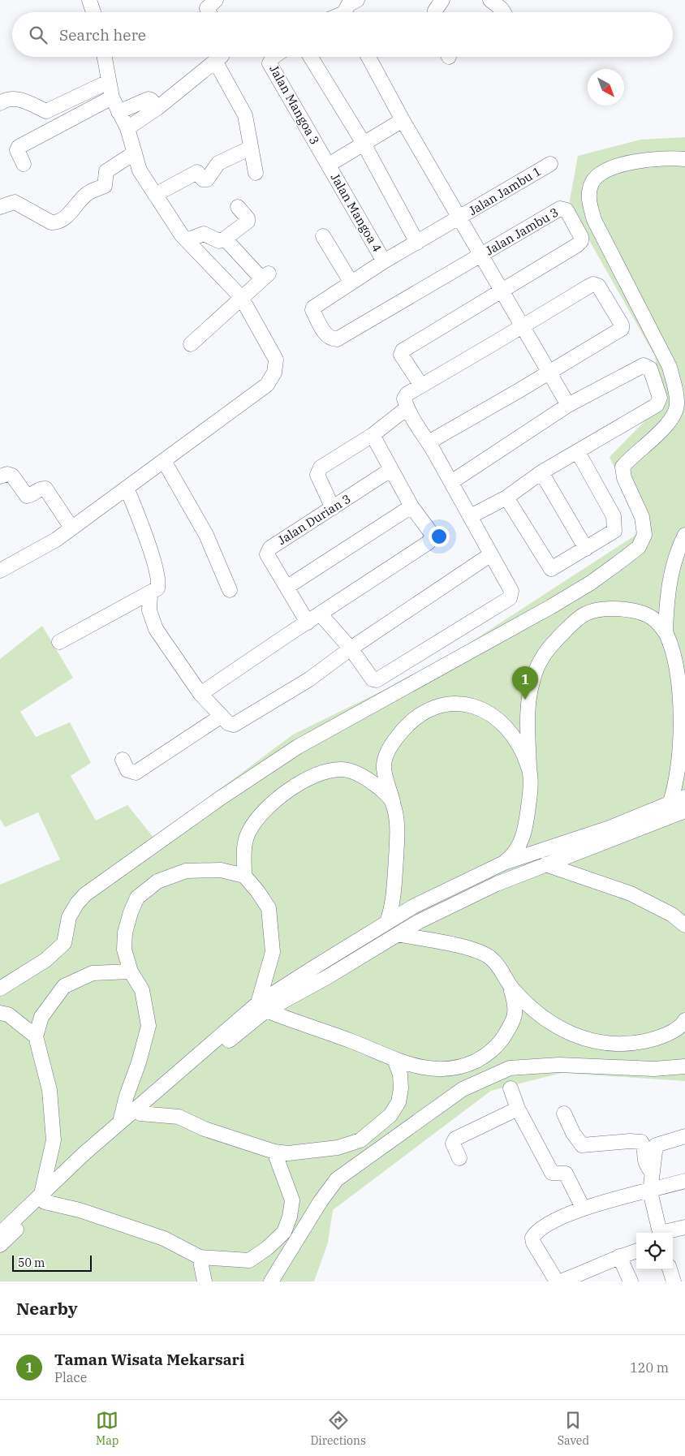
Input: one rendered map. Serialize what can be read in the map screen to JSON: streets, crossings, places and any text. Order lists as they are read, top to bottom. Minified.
{"streets":{"street":["Jalan Mangoa 3","Jalan Jambu 1","Jalan Mangoa 4","Jalan Jambu 3","Jalan Durian 3"]},"crossings":[["Jalan Mangoa 3","Jalan Mangoa 4"],["Jalan Jambu 1","Jalan Mangoa 4"],["Jalan Jambu 1","Jalan Jambu 3"]],"scale_bar":"50 m","north":"bottom right","page":{"search":"Search here","pins":"1","scale":"50 m","heading":"Nearby","list":[{"mark":"1","name":"Taman Wisata Mekarsari","note":"Place","value":"120 m"}],"nav":["Map","Directions","Saved"]}}
